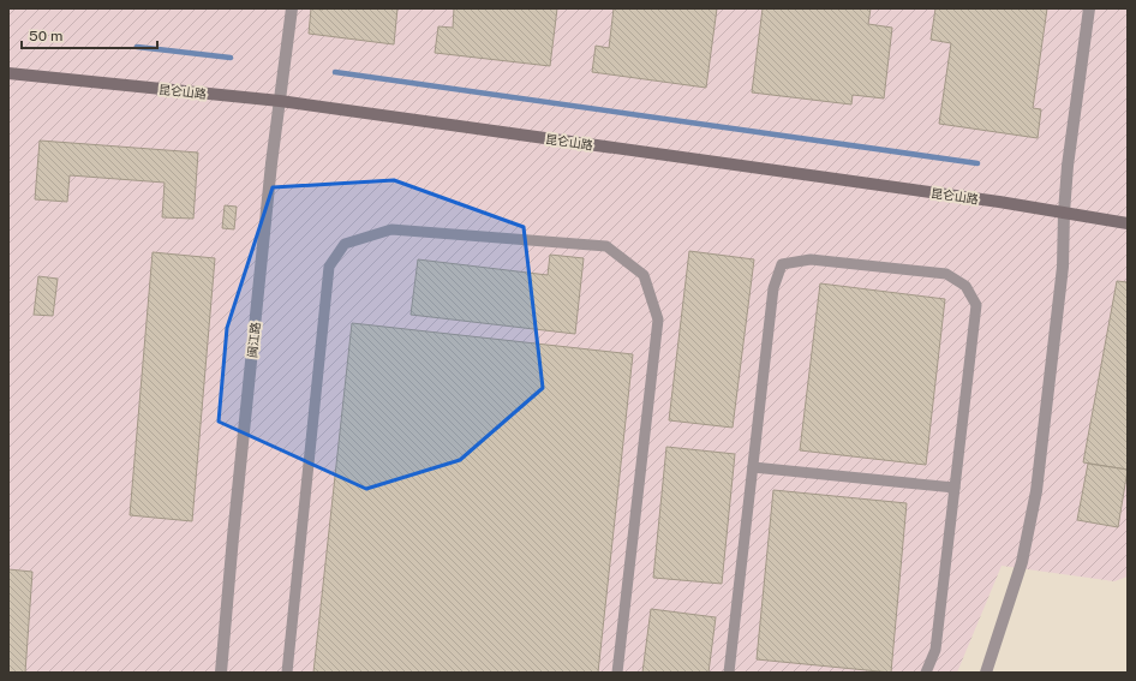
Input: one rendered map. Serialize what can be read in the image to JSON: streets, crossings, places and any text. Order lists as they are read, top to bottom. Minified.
{"streets":{"main road":["昆仑山路"],"street":["闽江路"]},"crossings":[["昆仑山路","闽江路"]],"scale_bar":"50 m"}
